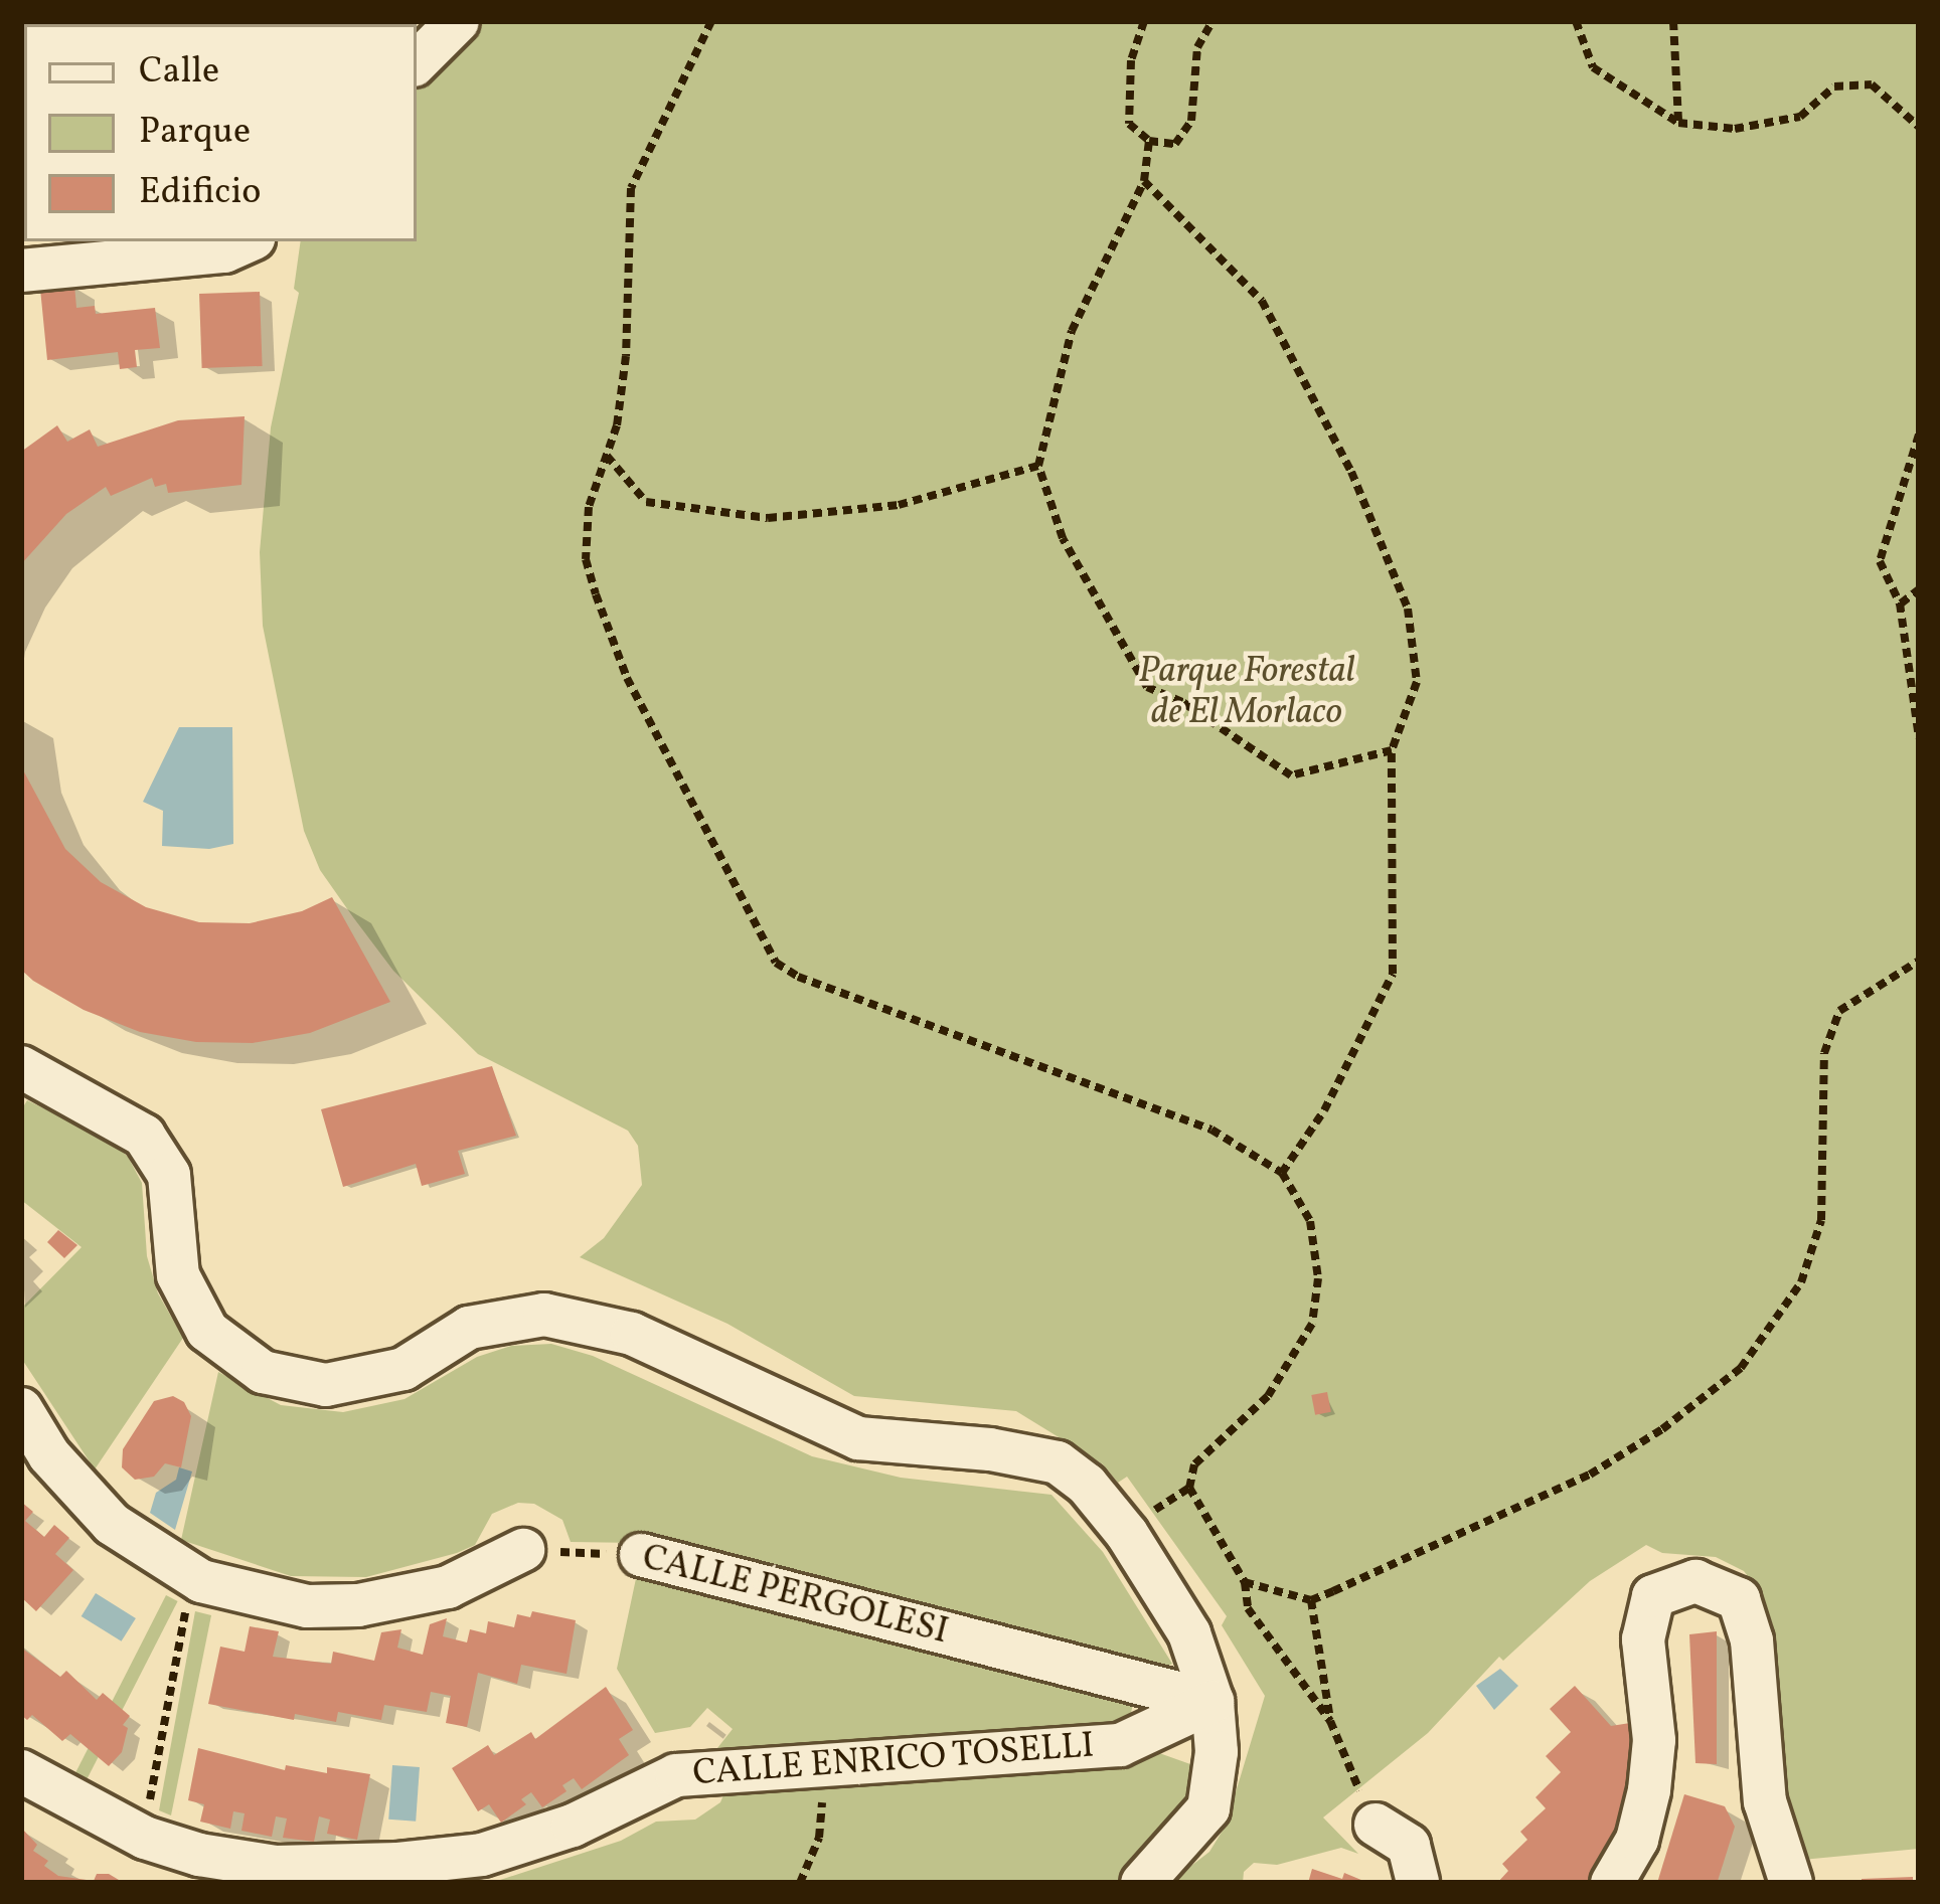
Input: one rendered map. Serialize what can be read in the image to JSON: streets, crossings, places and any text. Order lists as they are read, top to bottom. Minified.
{"streets":{"street":["CALLE PERGOLESI","CALLE ENRICO TOSELLI"]},"crossings":[["CALLE PERGOLESI","CALLE ENRICO TOSELLI"]],"parks":["Parque Forestal de El Morlaco"],"legend":["Calle","Parque","Edificio"]}
